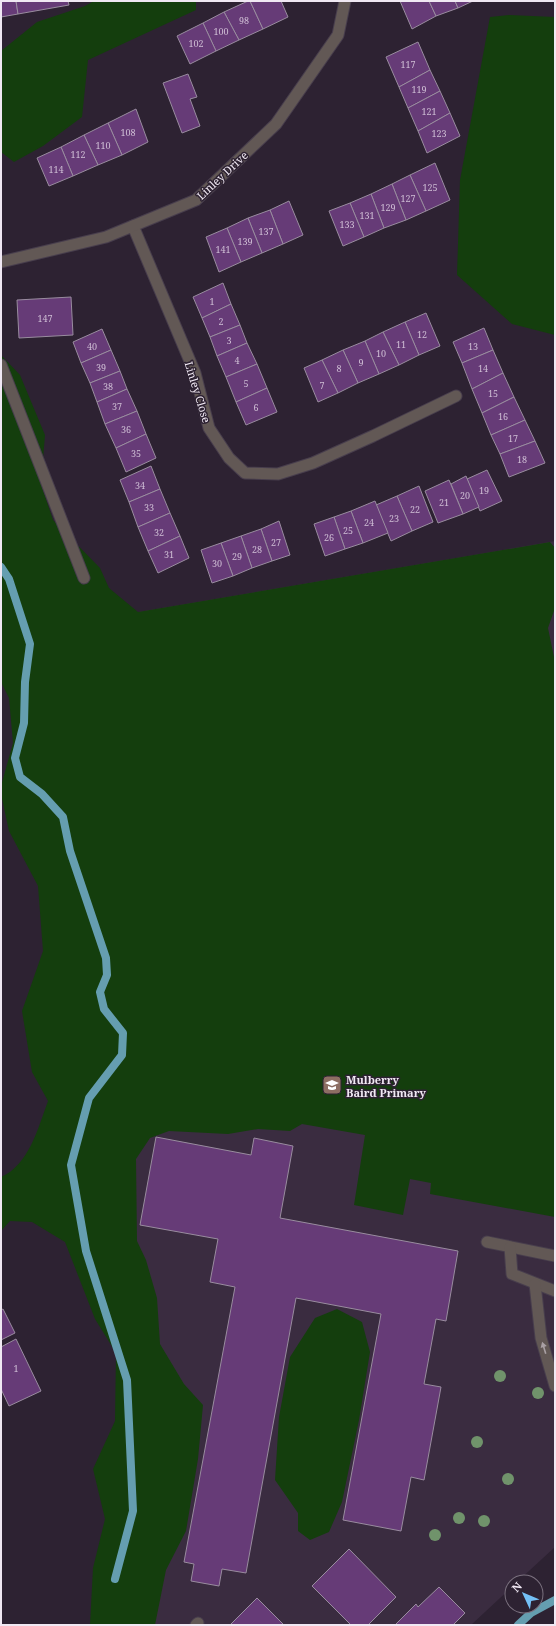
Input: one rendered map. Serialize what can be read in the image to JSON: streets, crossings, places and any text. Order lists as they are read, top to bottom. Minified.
{"streets":{"street":["Linley Drive","Linley Close"]},"crossings":[["Linley Drive","Linley Close"]],"places":{"school or university":["Mulberry Baird Primary"]},"house_numbers":["98","100","102","117","119","121","108","123","110","112","114","125","127","129","131","133","137","139","141","1","147","2","12","3","11","40","13","10","4","9","39","8","14","5","7","38","15","37","6","16","36","17","35","18","34","19","20","21","33","22","23","24","25","32","26","27","28","31","29","30","1"],"north":"top left"}
